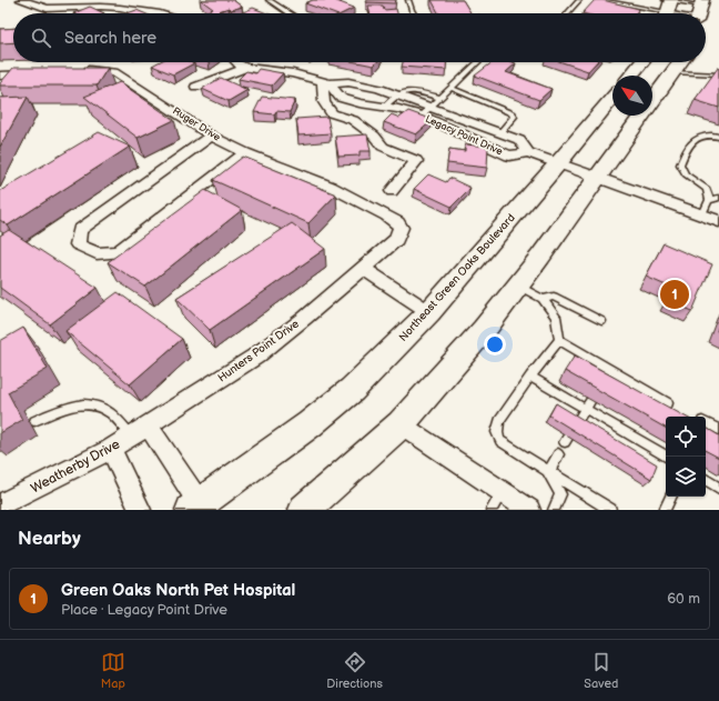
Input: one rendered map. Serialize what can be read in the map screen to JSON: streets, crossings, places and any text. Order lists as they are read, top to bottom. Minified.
{"streets":{"main road":["Northeast Green Oaks Boulevard"],"street":["Ruger Drive","Legacy Point Drive","Hunters Point Drive","Weatherby Drive"]},"crossings":[["Ruger Drive","Hunters Point Drive"],["Legacy Point Drive","Northeast Green Oaks Boulevard"],["Hunters Point Drive","Weatherby Drive"]],"north":"top left","page":{"search":"Search here","pins":"1","heading":"Nearby","list":[{"mark":"1","name":"Green Oaks North Pet Hospital","note":"Place · Legacy Point Drive","value":"60 m"}],"nav":["Map","Directions","Saved"]}}
